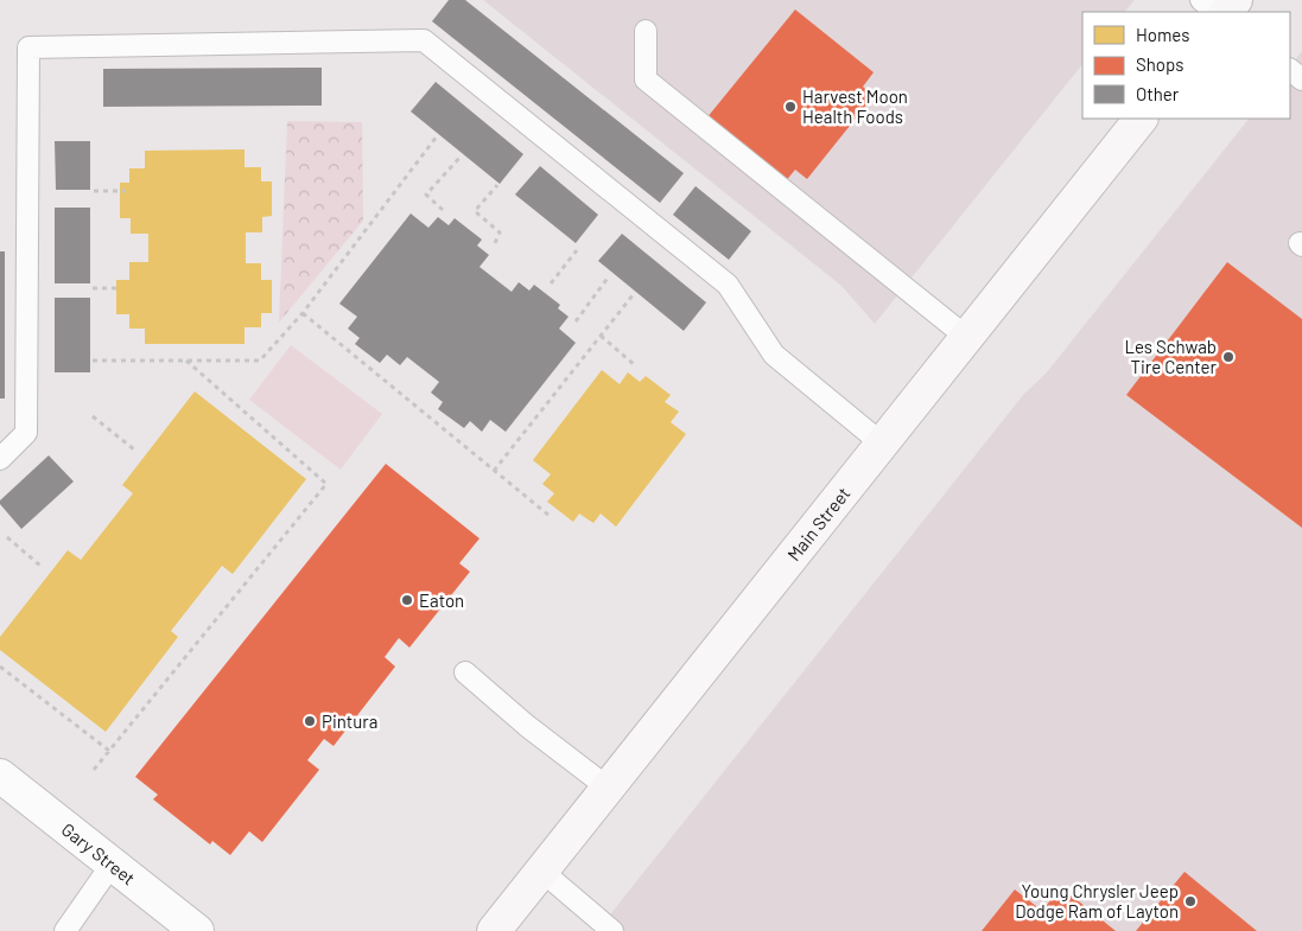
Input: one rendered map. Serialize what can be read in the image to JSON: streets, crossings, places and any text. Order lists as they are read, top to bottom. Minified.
{"streets":{"main road":["Main Street"],"street":["Gary Street"]},"places":["Harvest Moon Health Foods","Les Schwab Tire Center","Eaton","Pintura","Young Chrysler Jeep Dodge Ram of Layton"],"legend":["Homes","Shops","Other"]}
